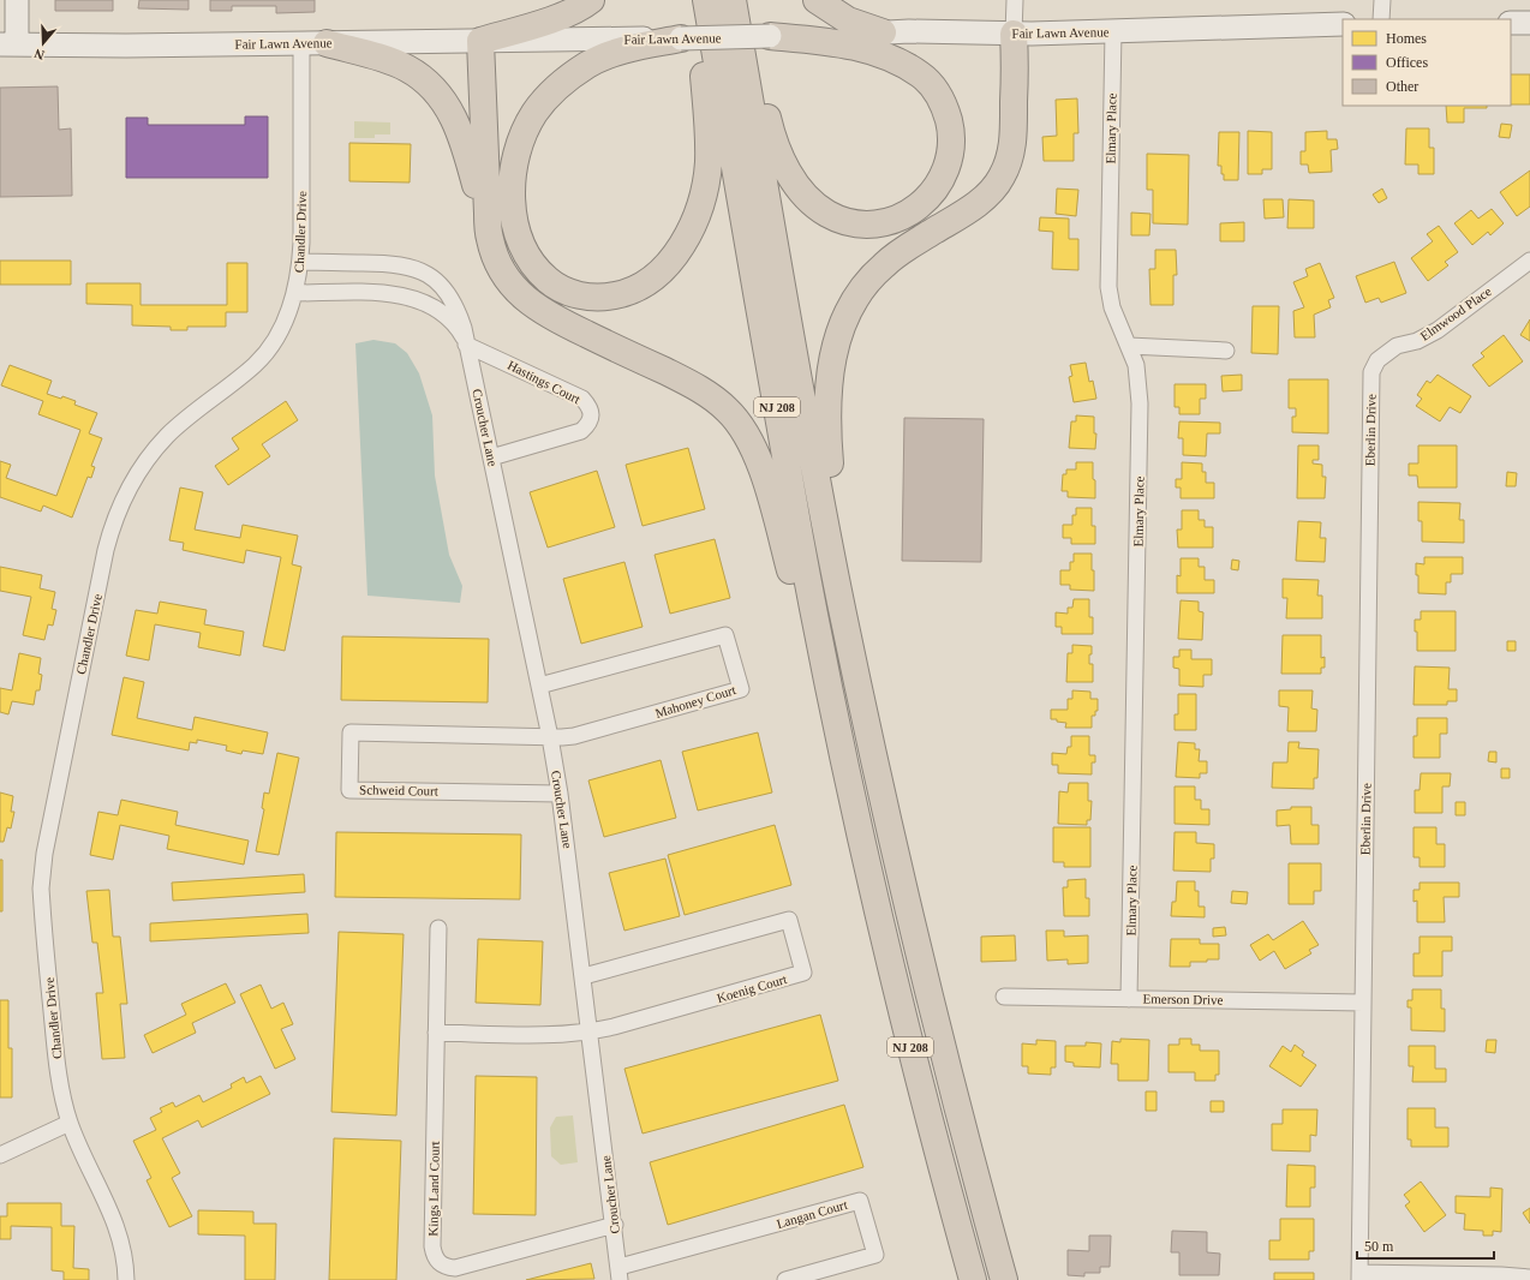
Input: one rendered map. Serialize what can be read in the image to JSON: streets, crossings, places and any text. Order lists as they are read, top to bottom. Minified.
{"streets":{"highway":["NJ 208"],"main road":["Fair Lawn Avenue"],"street":["Elmary Place","Chandler Drive","Elmwood Place","Hastings Court","Croucher Lane","Eberlin Drive","Mahoney Court","Schweid Court","Koenig Court","Emerson Drive","Kings Land Court","Langan Court"]},"crossings":[["Fair Lawn Avenue","Elmary Place"],["Fair Lawn Avenue","Chandler Drive"],["Elmary Place","Emerson Drive"],["Chandler Drive","Croucher Lane"],["Elmwood Place","Eberlin Drive"],["Hastings Court","Croucher Lane"],["Croucher Lane","Mahoney Court"],["Croucher Lane","Schweid Court"],["Croucher Lane","Koenig Court"],["Croucher Lane","Kings Land Court"],["Croucher Lane","Langan Court"],["Eberlin Drive","Emerson Drive"],["Mahoney Court","Schweid Court"],["Koenig Court","Kings Land Court"]],"legend":["Homes","Offices","Other"],"scale_bar":"50 m","north":"bottom"}
